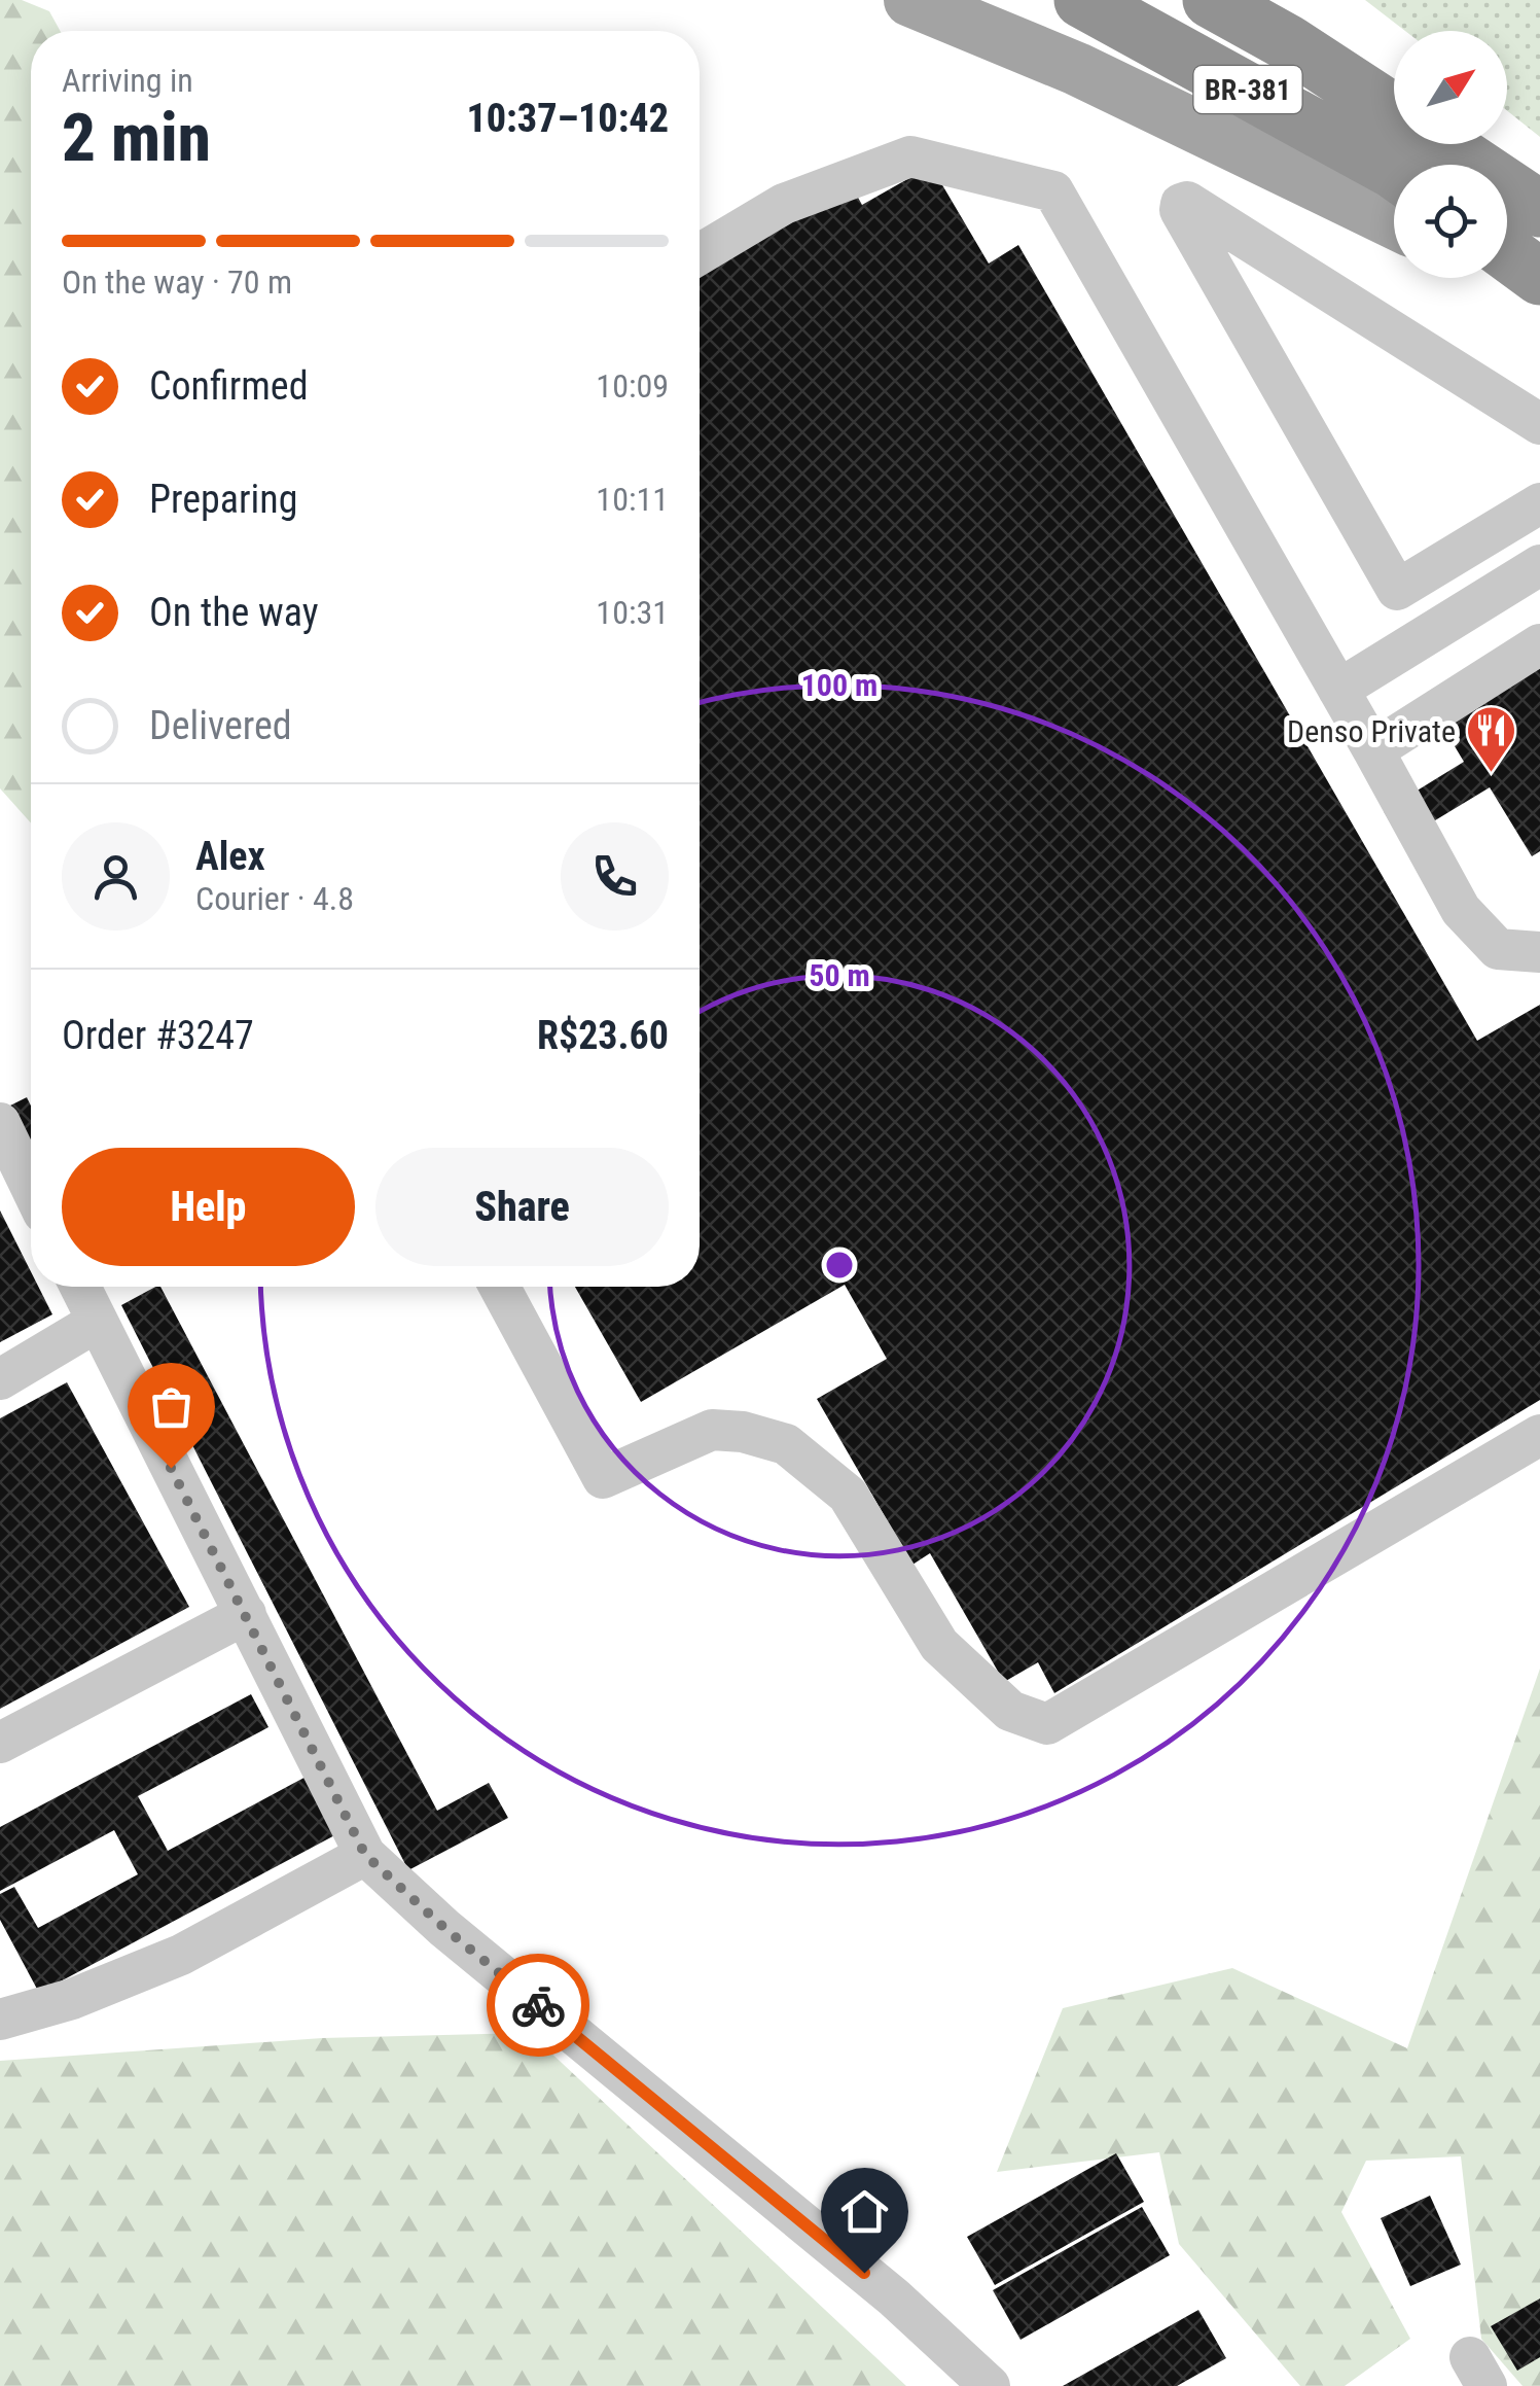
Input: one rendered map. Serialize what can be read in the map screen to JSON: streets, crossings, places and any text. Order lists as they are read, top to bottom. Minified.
{"streets":{"highway":["BR-381"]},"places":{"restaurant":["Denso Private"]},"north":"top right","page":{"heading":["2 min","Arriving in","10:37–10:42"],"panel":["Alex","Courier · 4.8","Order #3247","R$23.60"],"bar":"On the way · 70 m","list":[["Confirmed","10:09"],["Preparing","10:11"],["On the way","10:31"],"Delivered"],"buttons":["Help","Share"]},"rings":["100 m","50 m"]}
